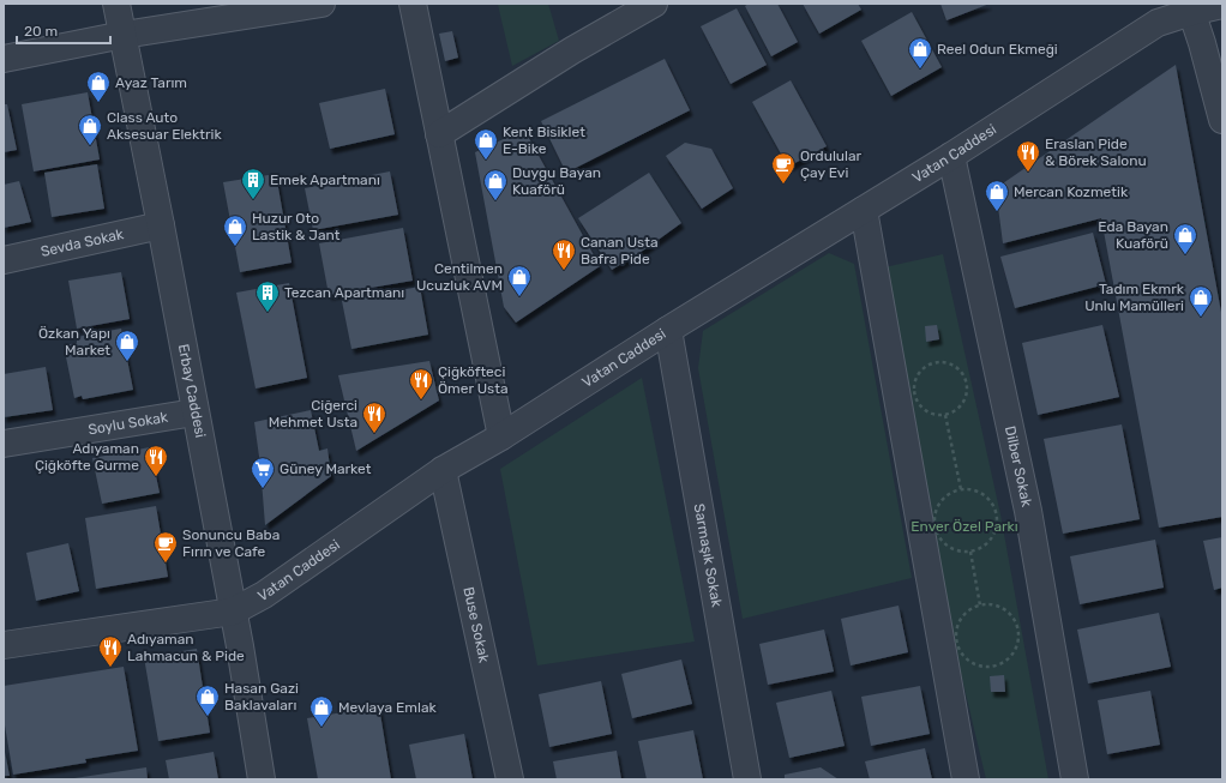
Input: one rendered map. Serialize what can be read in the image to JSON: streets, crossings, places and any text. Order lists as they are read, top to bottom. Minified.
{"streets":{"street":["Vatan Caddesi","Sevda Sokak","Erbay Caddesi","Soylu Sokak","Dilber Sokak","Sarmaşık Sokak","Buse Sokak"]},"crossings":[["Vatan Caddesi","Erbay Caddesi"],["Vatan Caddesi","Dilber Sokak"],["Vatan Caddesi","Sarmaşık Sokak"],["Vatan Caddesi","Buse Sokak"],["Sevda Sokak","Erbay Caddesi"],["Erbay Caddesi","Soylu Sokak"]],"parks":["Enver Özel Parkı"],"places":{"shop":["Reel Odun Ekmeği","Ayaz Tarım","Class Auto Aksesuar Elektrik","Kent Bisiklet E-Bike","Duygu Bayan Kuaförü","Mercan Kozmetik","Huzur Oto Lastik & Jant","Eda Bayan Kuaförü","Centilmen Ucuzluk AVM","Tadım Ekmrk Unlu Mamülleri","Özkan Yapı Market","Hasan Gazi Baklavaları","Mevlaya Emlak"],"restaurant":["Eraslan Pide & Börek Salonu","Canan Usta Bafra Pide","Çiğköfteci Ömer Usta","Ciğerci Mehmet Usta","Adıyaman Çiğköfte Gurme","Adıyaman Lahmacun & Pide"],"cafe":["Ordulular Çay Evi","Sonuncu Baba Fırın ve Cafe"],"building":["Emek Apartmanı","Tezcan Apartmanı"],"supermarket":["Güney Market"]},"scale_bar":"20 m"}
